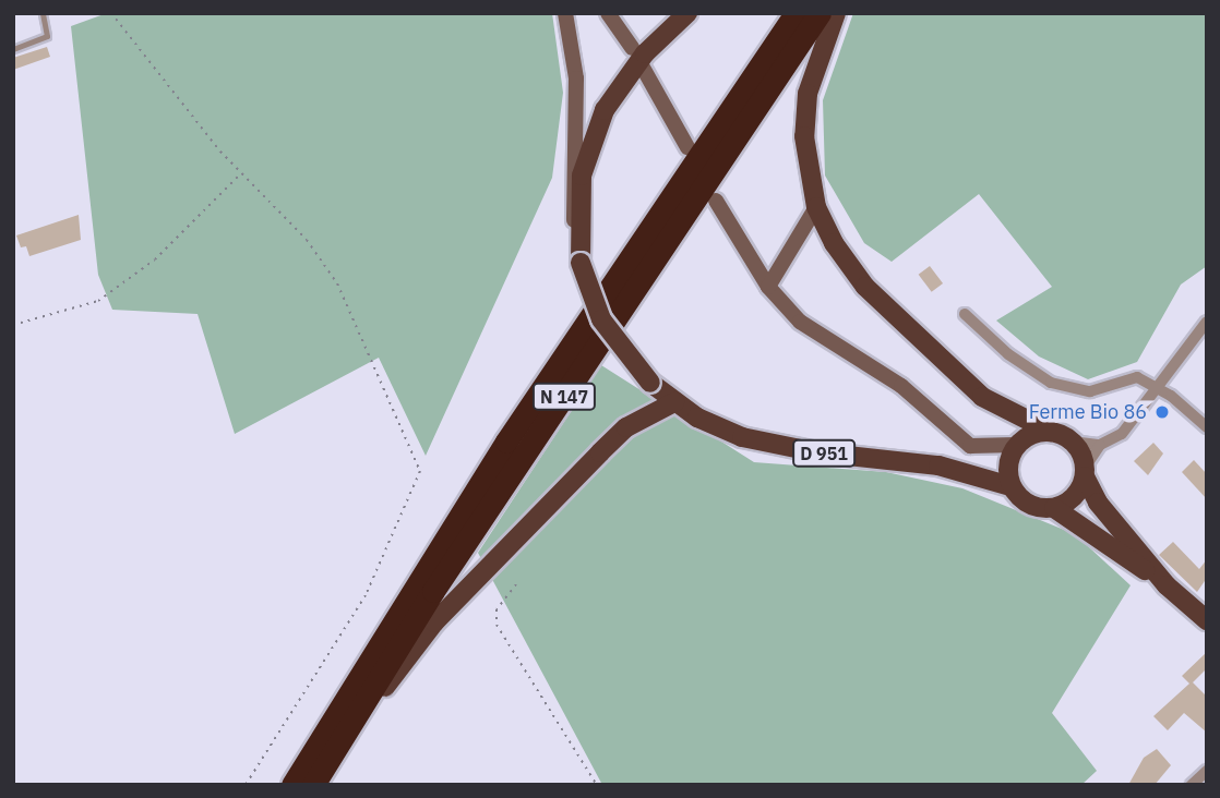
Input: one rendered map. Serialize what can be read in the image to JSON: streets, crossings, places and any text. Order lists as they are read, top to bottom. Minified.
{"streets":{"highway":["N 147"],"main road":["D 951"]},"places":["Ferme Bio 86"]}
